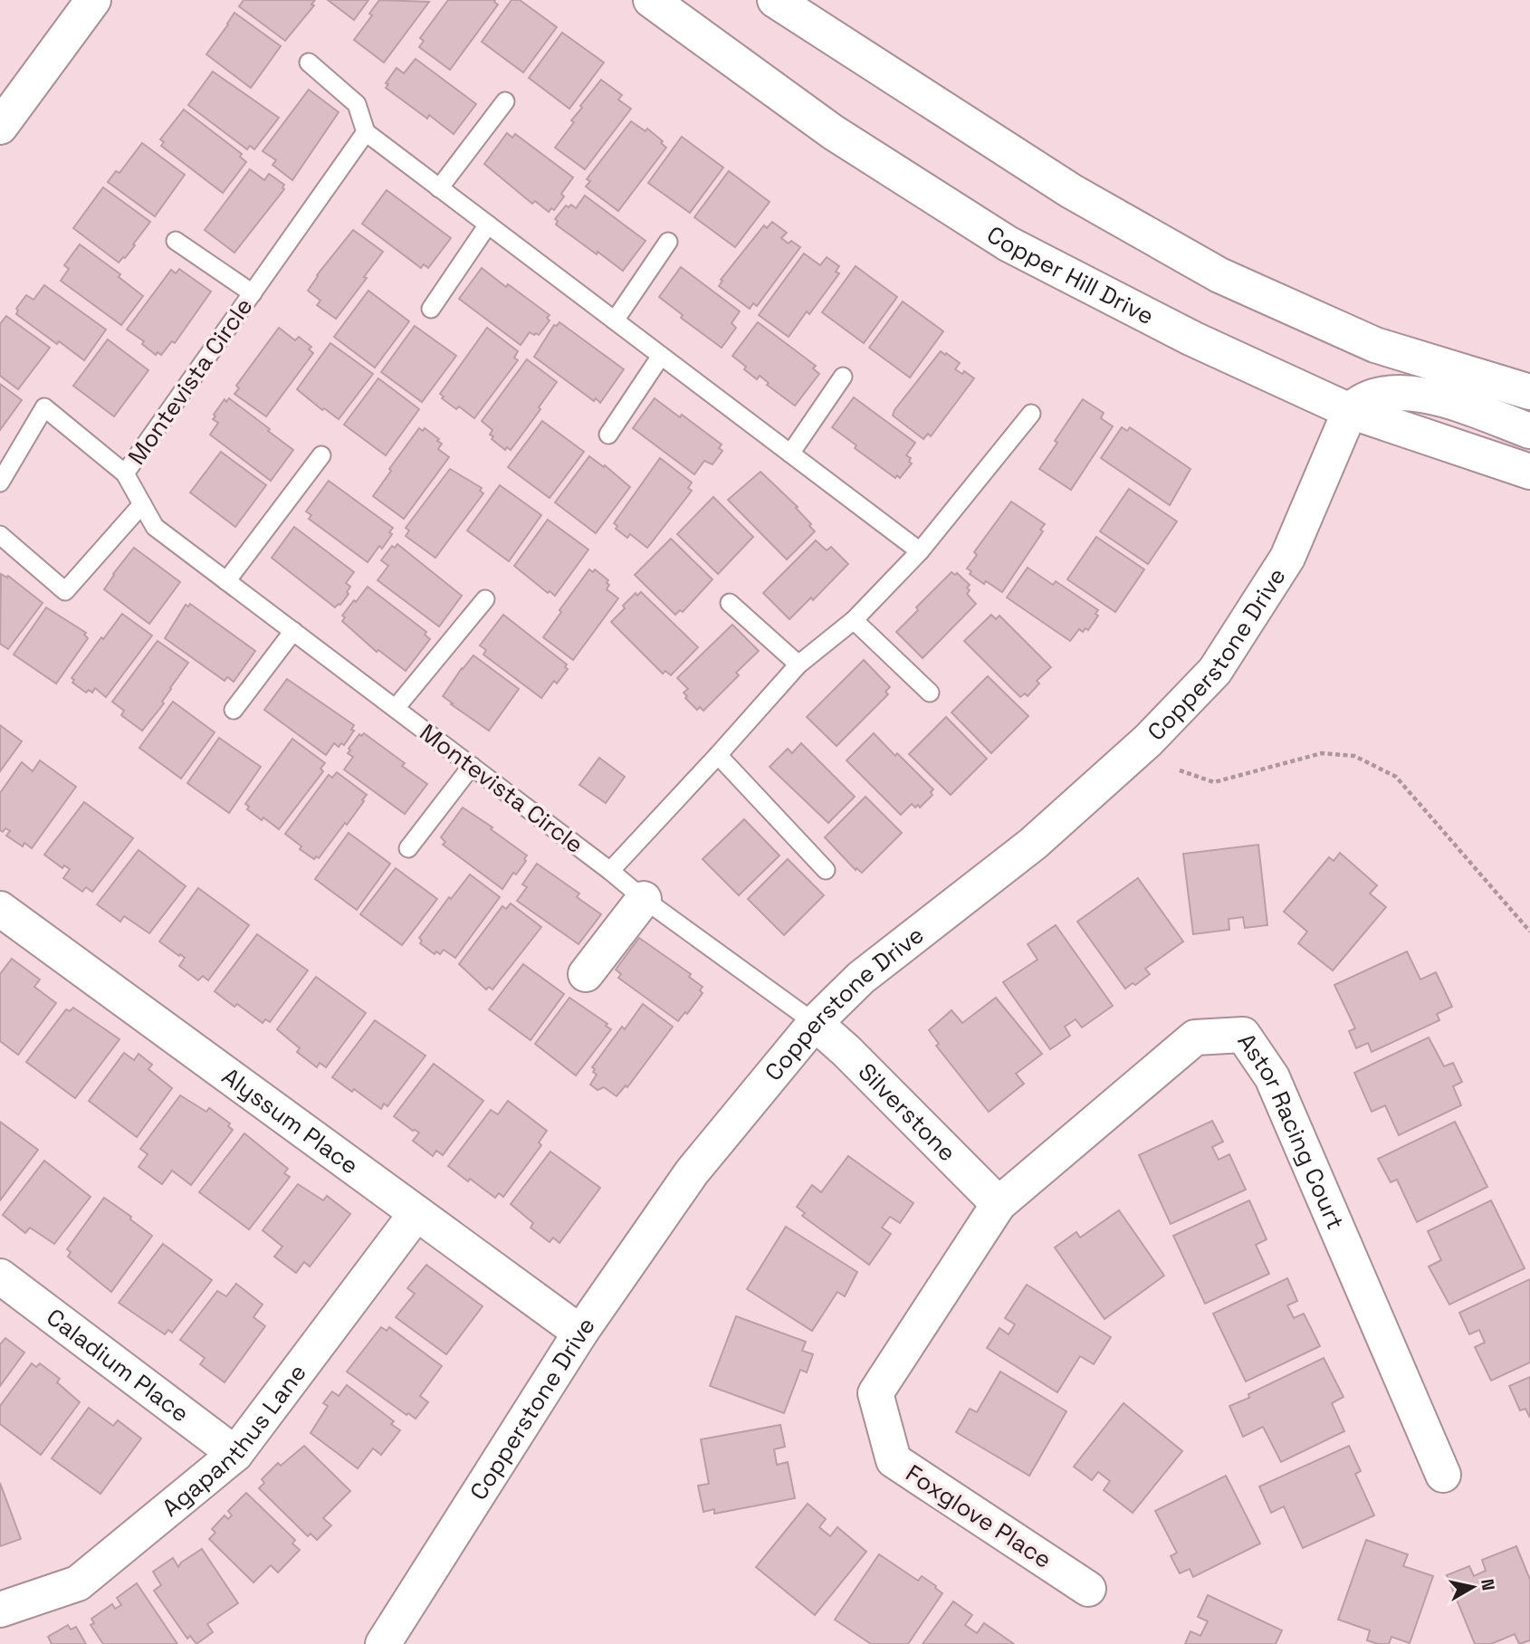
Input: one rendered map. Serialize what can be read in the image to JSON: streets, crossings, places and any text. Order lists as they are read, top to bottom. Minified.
{"streets":{"street":["Copper Hill Drive","Copperstone Drive","Silverstone","Alyssum Place","Astor Racing Court","Caladium Place","Agapanthus Lane","Foxglove Place"],"lane":["Montevista Circle"]},"crossings":[["Copper Hill Drive","Copperstone Drive"],["Montevista Circle","Copperstone Drive"],["Montevista Circle","Silverstone"],["Copperstone Drive","Silverstone"],["Copperstone Drive","Alyssum Place"],["Silverstone","Astor Racing Court"],["Silverstone","Foxglove Place"],["Alyssum Place","Agapanthus Lane"],["Astor Racing Court","Foxglove Place"],["Caladium Place","Agapanthus Lane"]],"north":"right"}
